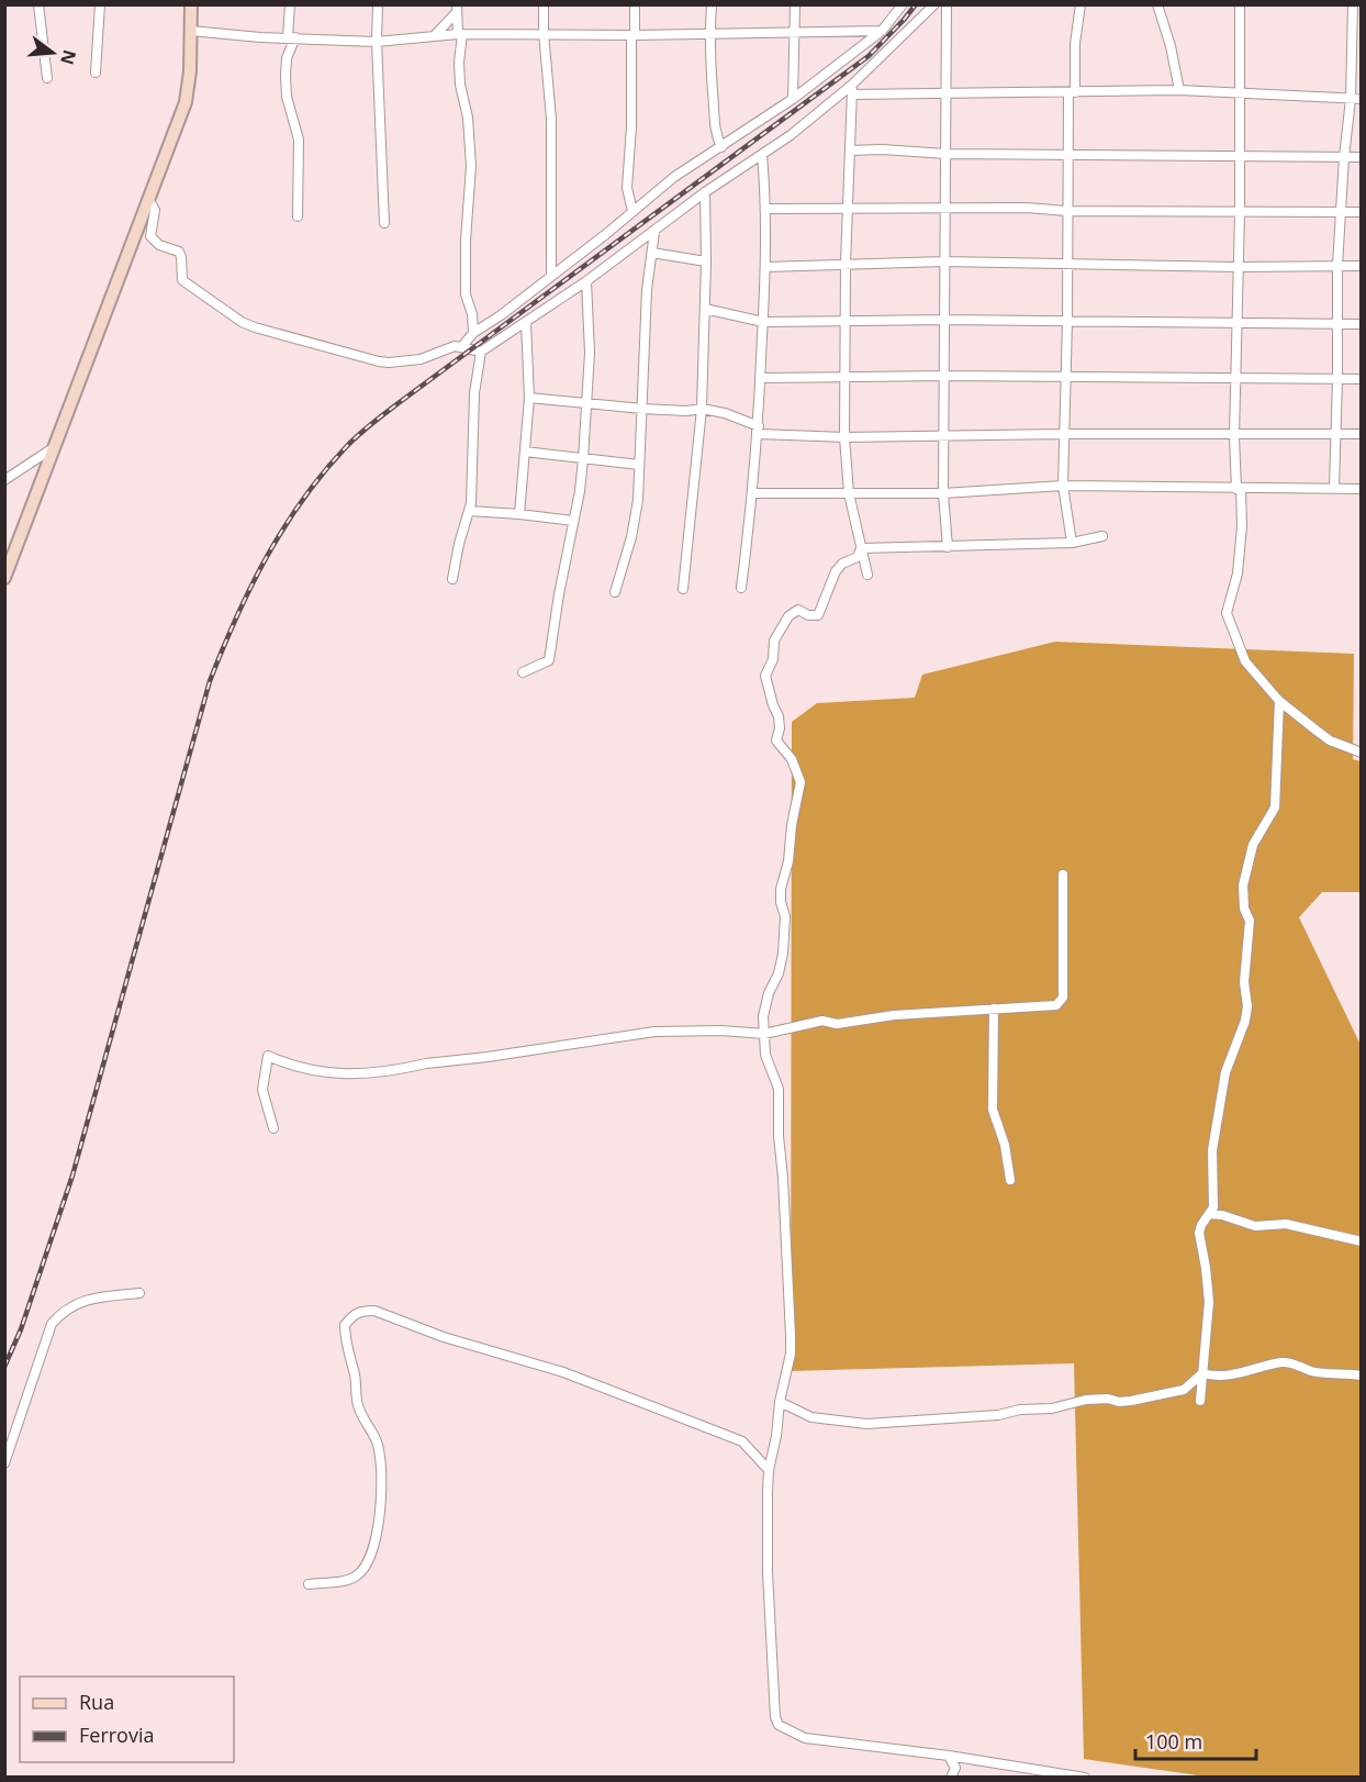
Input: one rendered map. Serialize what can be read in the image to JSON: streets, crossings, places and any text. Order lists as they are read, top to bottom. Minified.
{"legend":["Rua","Ferrovia"],"scale_bar":"100 m","north":"right"}
